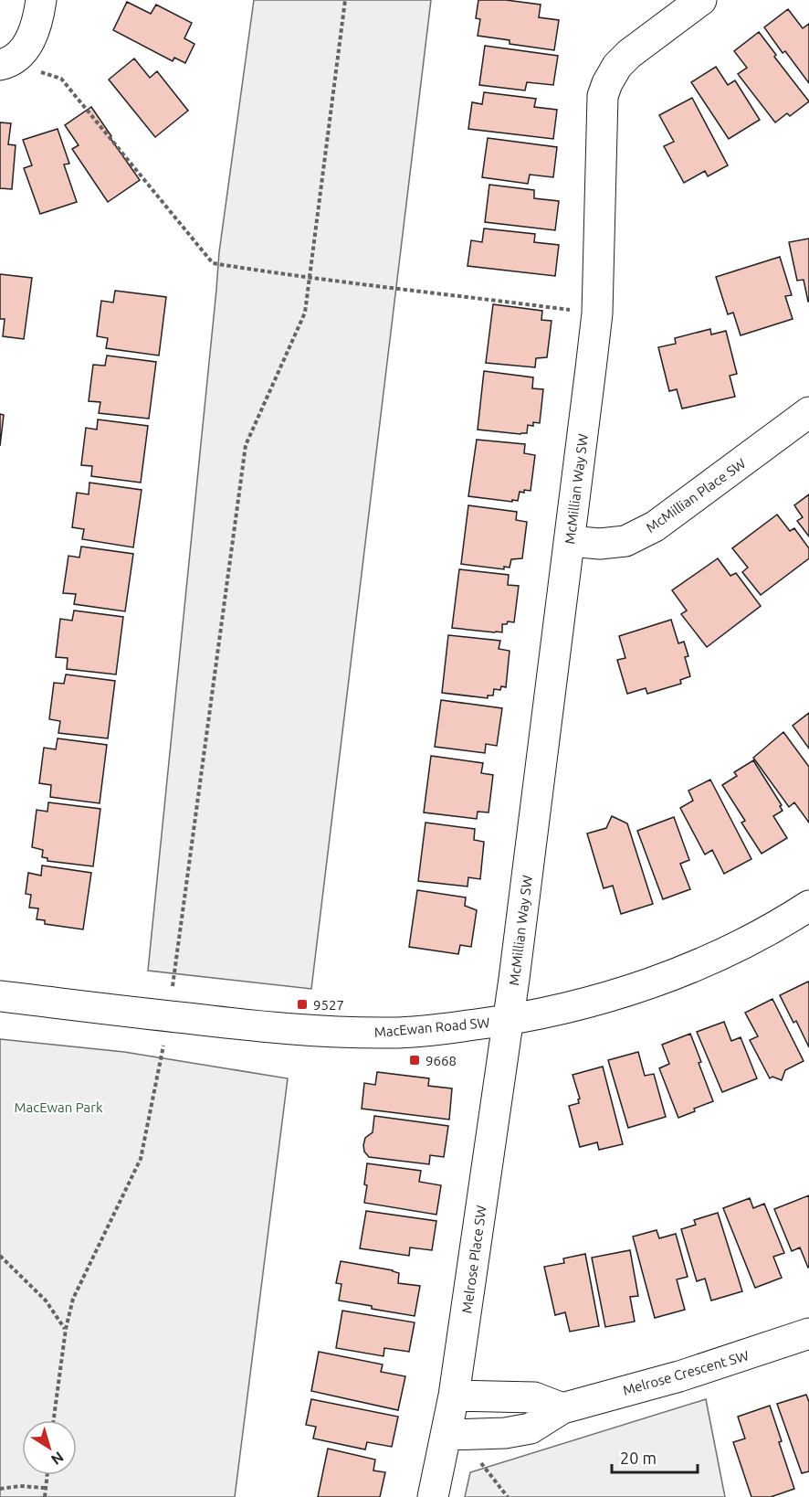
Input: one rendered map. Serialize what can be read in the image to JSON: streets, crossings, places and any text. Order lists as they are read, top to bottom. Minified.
{"streets":{"street":["McMillian Way SW","McMillian Place SW","MacEwan Road SW","Melrose Place SW","Melrose Crescent SW"]},"crossings":[["McMillian Way SW","McMillian Place SW"],["McMillian Way SW","MacEwan Road SW"],["McMillian Way SW","Melrose Place SW"],["MacEwan Road SW","Melrose Place SW"],["Melrose Place SW","Melrose Crescent SW"]],"parks":["MacEwan Park"],"places":{"transit":["9527","9668"]},"scale_bar":"20 m","north":"bottom right"}
